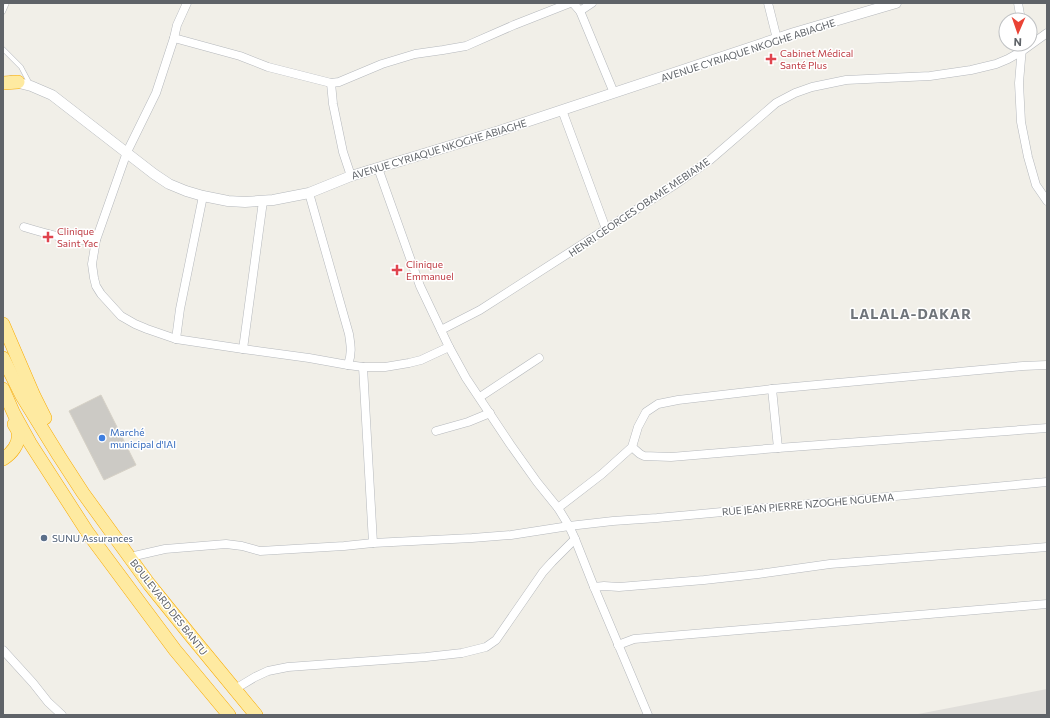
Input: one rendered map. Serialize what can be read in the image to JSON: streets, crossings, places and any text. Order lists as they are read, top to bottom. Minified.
{"streets":{"highway":["BOULEVARD DES BANTU"],"street":["AVENUE CYRIAQUE NKOGHE ABIAGHE","HENRI GEORGES OBAME MEBIAME","RUE JEAN PIERRE NZOGHE NGUEMA"]},"crossings":[["RUE JEAN PIERRE NZOGHE NGUEMA","BOULEVARD DES BANTU"]],"districts":["LALALA-DAKAR"],"places":{"health":["Cabinet Médical Santé Plus","Clinique Saint Yac","Clinique Emmanuel"],"other":["Marché municipal d'IAI","SUNU Assurances"]},"north":"bottom"}
